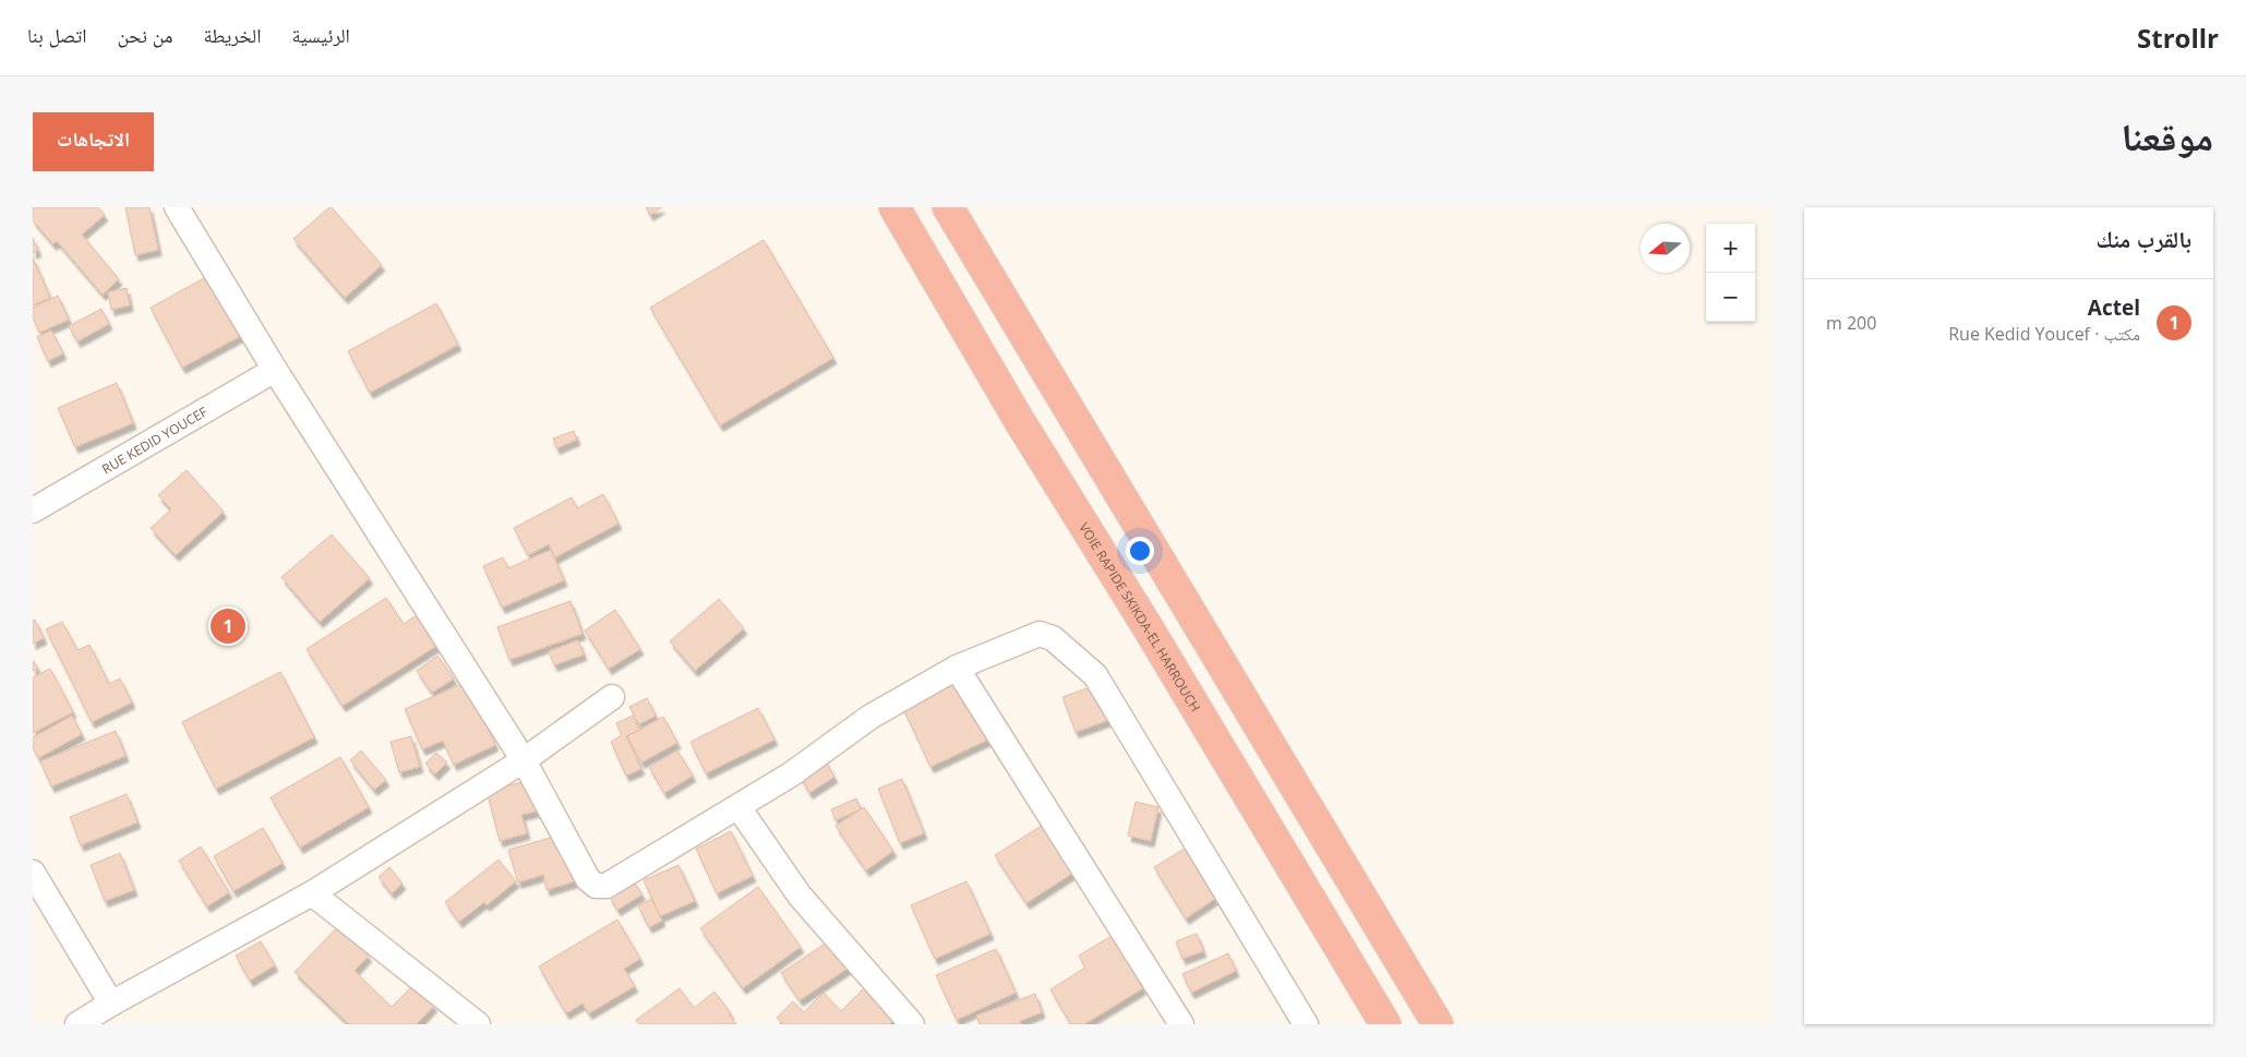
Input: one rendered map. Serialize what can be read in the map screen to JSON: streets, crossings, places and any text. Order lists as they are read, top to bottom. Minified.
{"streets":{"highway":["VOIE RAPIDE SKIKDA-EL HARROUCH"],"street":["RUE KEDID YOUCEF"]},"north":"left","page":{"header":"Strollr","nav":["الرئيسية","الخريطة","من نحن","اتصل بنا"],"title":"موقعنا","buttons":"الاتجاهات","heading":"بالقرب منك","map_buttons":["+","−"],"list":[{"mark":"1","name":"Actel","note":"مكتب · Rue Kedid Youcef","value":"200 m"}],"pins":"1"}}
